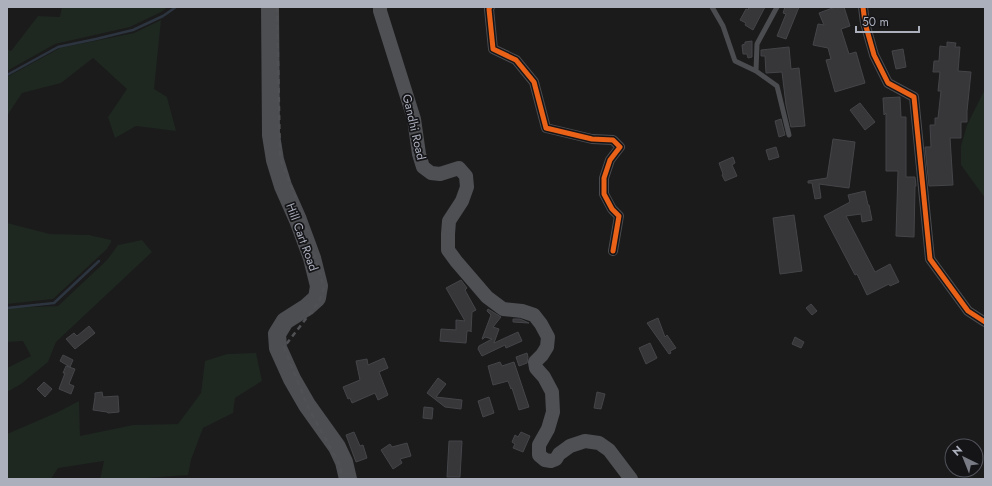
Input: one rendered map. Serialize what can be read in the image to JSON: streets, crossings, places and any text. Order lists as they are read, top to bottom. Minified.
{"streets":{"highway":["Hill Cart Road"],"main road":["Gandhi Road"]},"scale_bar":"50 m","north":"top left"}
